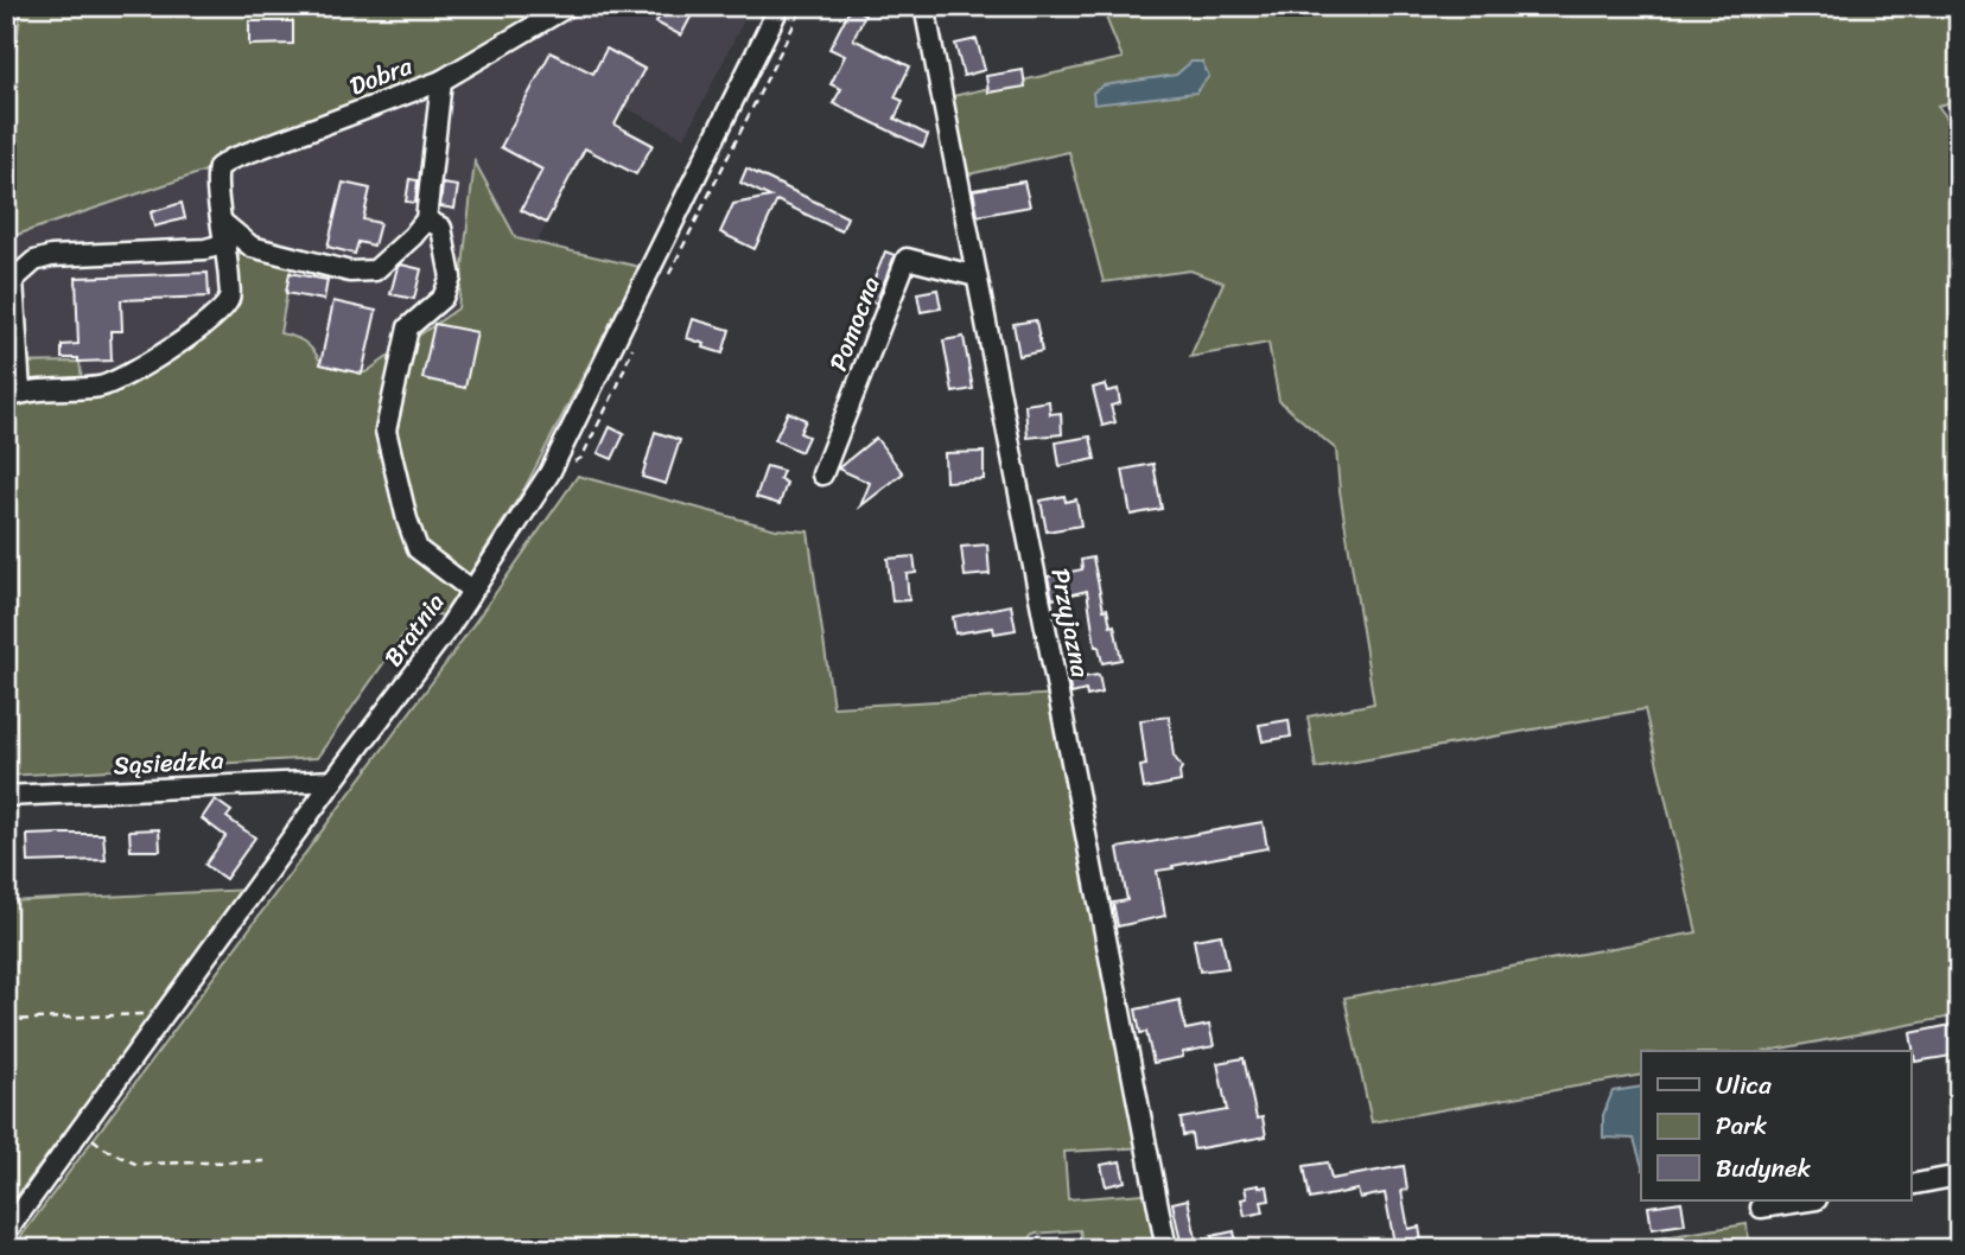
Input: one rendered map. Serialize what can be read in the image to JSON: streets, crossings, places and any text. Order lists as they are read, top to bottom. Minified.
{"streets":{"street":["Dobra","Pomocna","Przyjazna","Bratnia","Sąsiedzka"]},"crossings":[["Pomocna","Przyjazna"],["Bratnia","Sąsiedzka"]],"legend":["Ulica","Park","Budynek"]}
